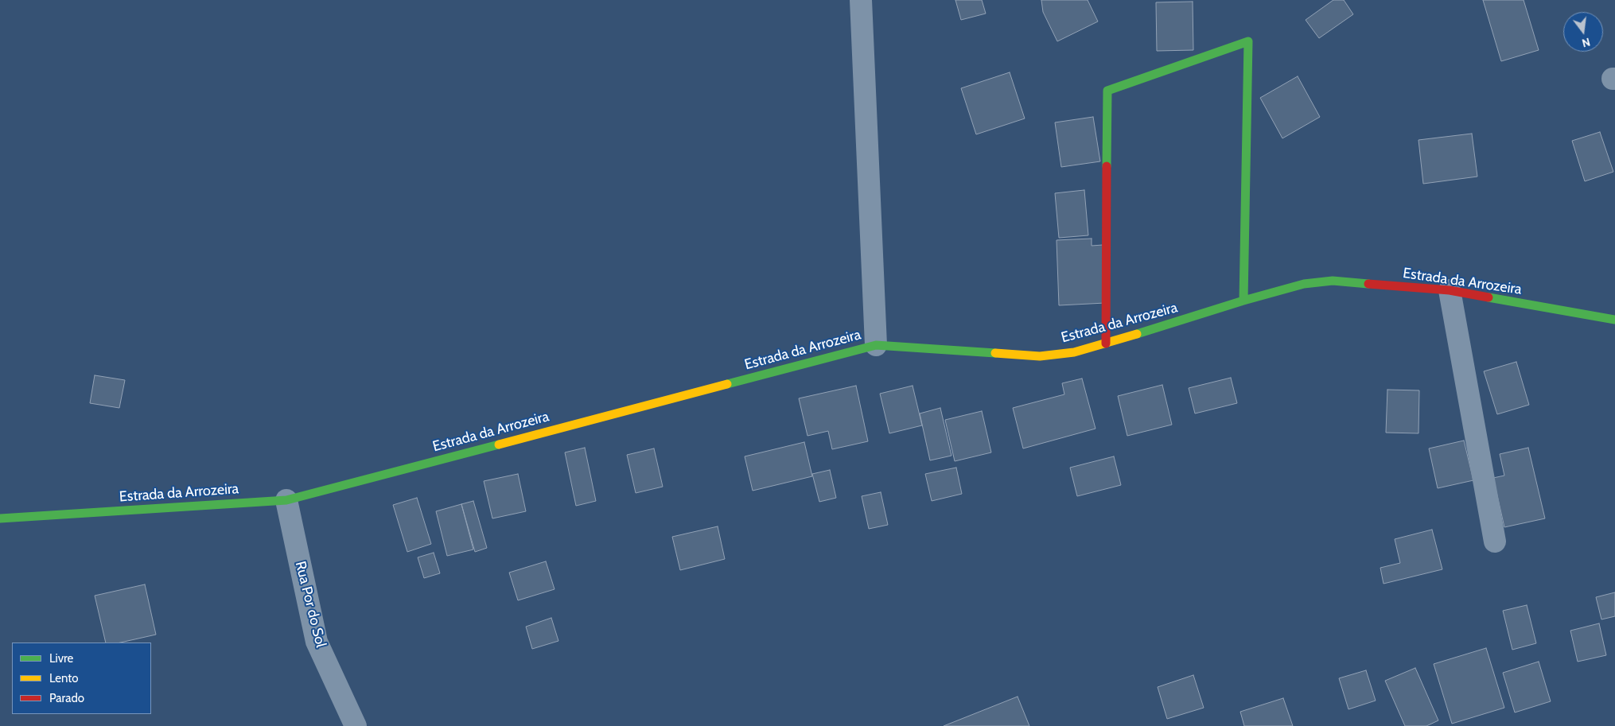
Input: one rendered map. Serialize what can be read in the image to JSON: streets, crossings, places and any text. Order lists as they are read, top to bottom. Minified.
{"streets":{"street":["Estrada da Arrozeira","Rua Por do Sol"]},"crossings":[["Estrada da Arrozeira","Rua Por do Sol"]],"legend":["Livre","Lento","Parado"],"north":"bottom"}
